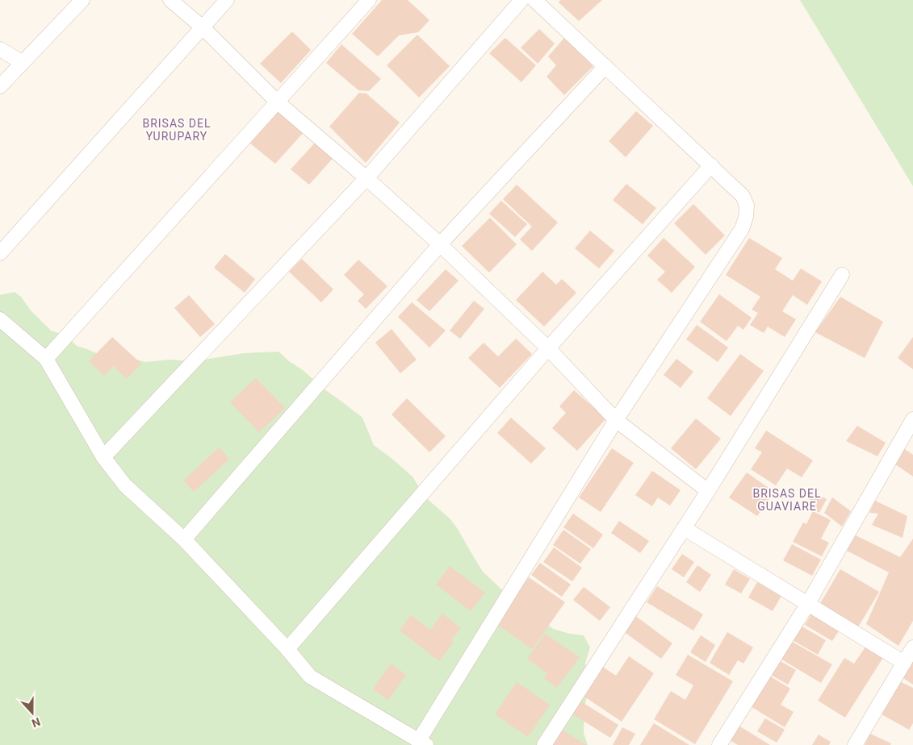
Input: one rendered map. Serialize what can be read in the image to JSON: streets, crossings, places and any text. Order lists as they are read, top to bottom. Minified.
{"districts":["BRISAS DEL YURUPARY","BRISAS DEL GUAVIARE"],"north":"bottom"}
